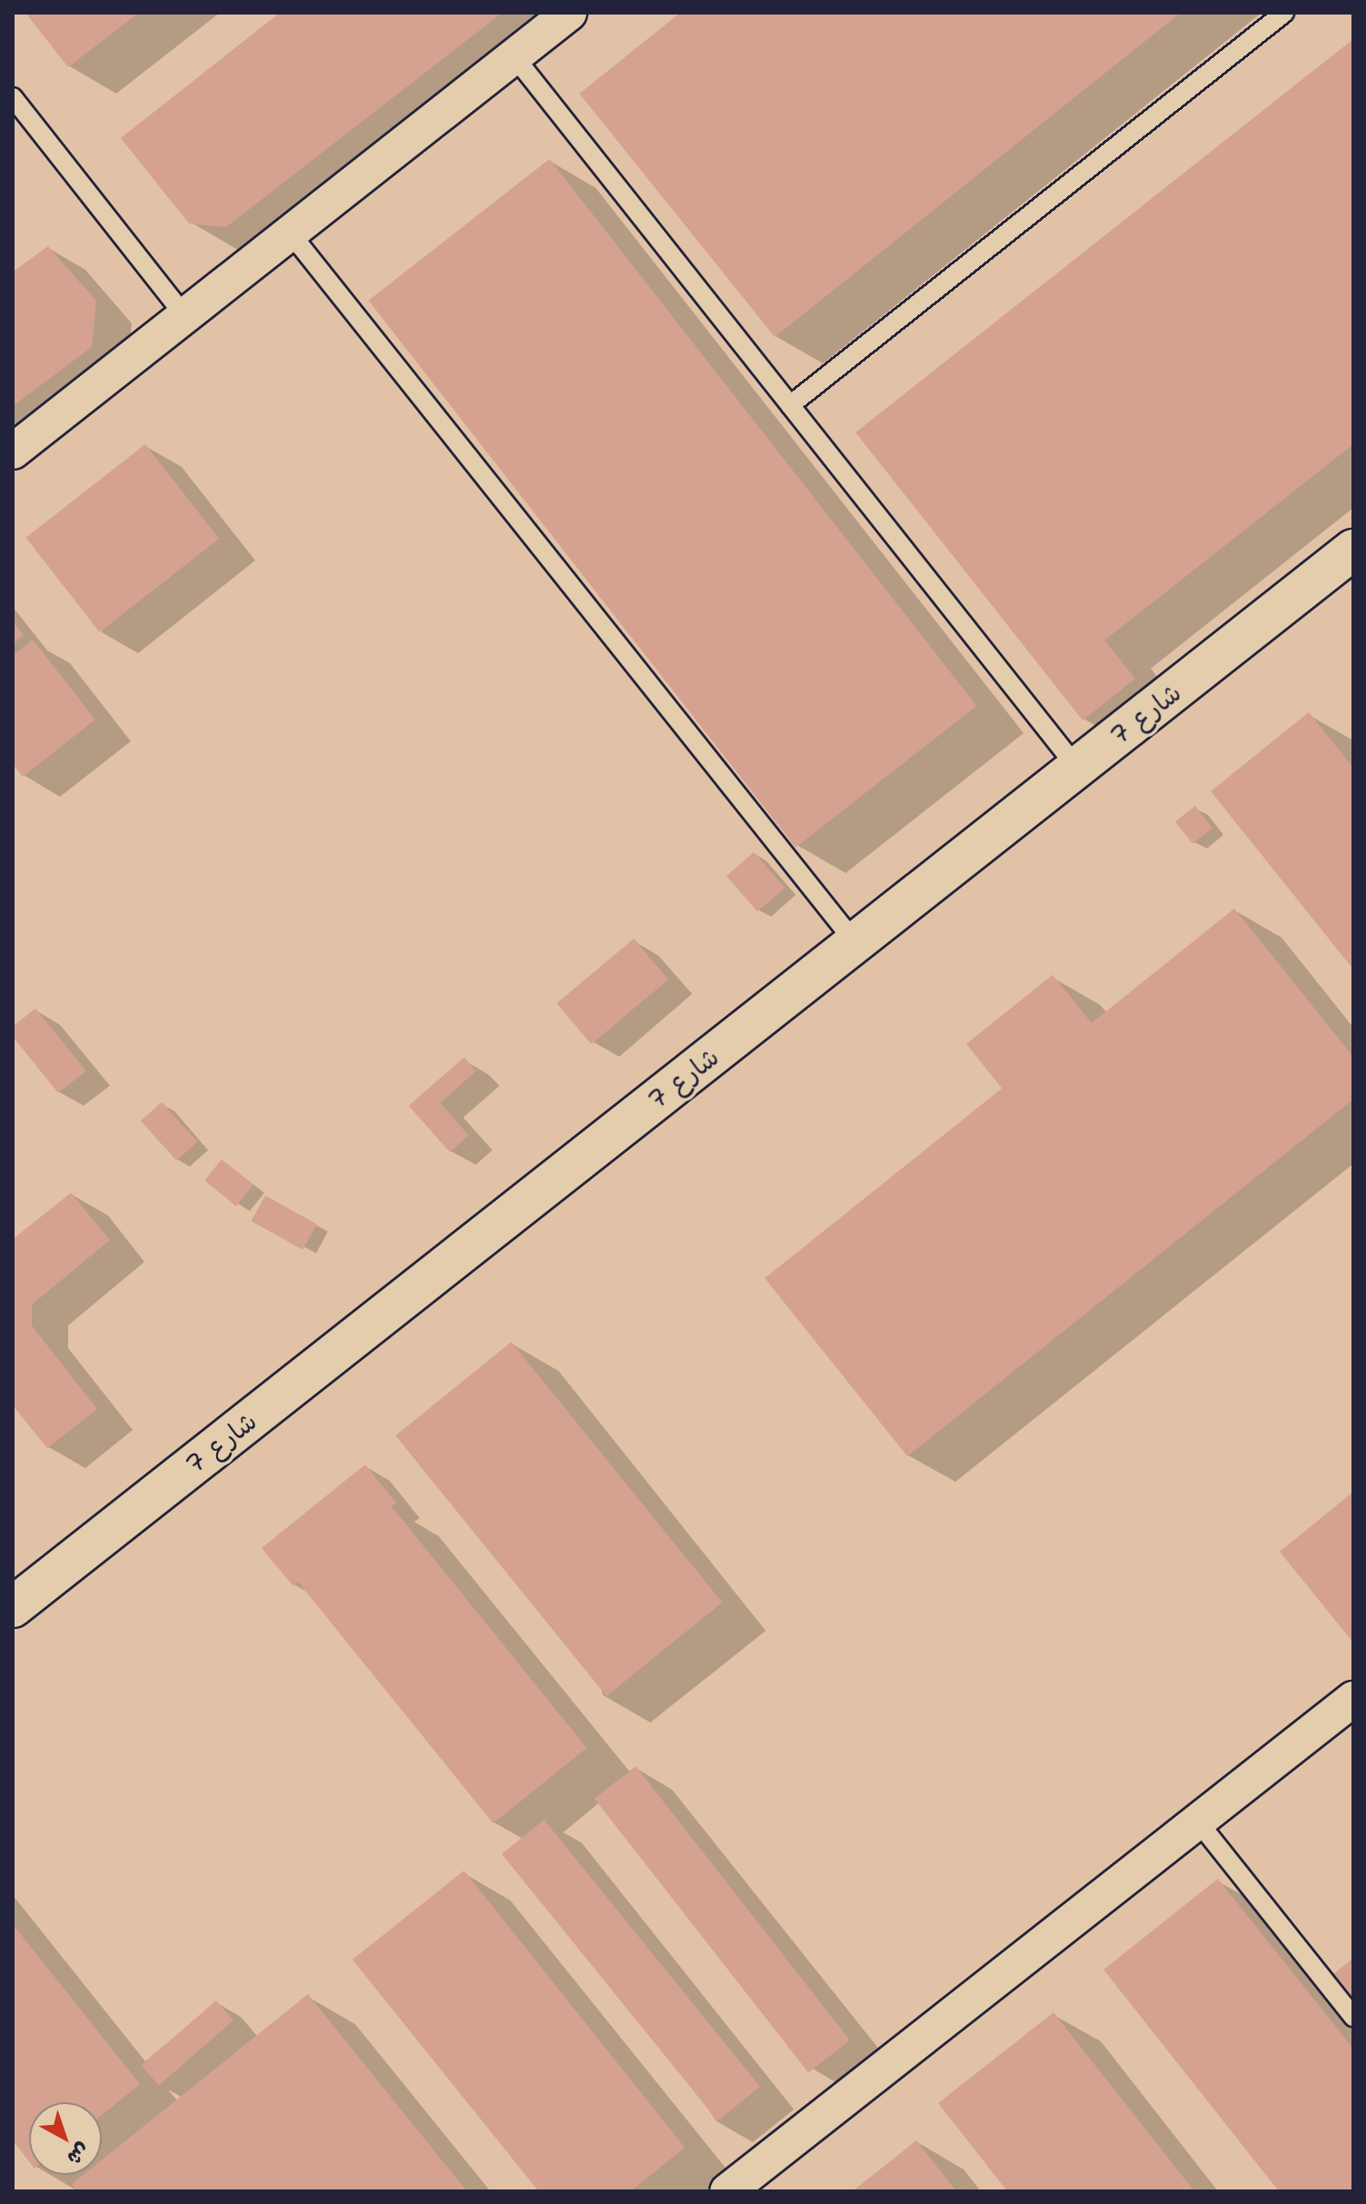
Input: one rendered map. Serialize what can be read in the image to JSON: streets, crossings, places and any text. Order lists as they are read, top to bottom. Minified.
{"streets":{"street":["شارع 7"]},"north":"bottom right"}
